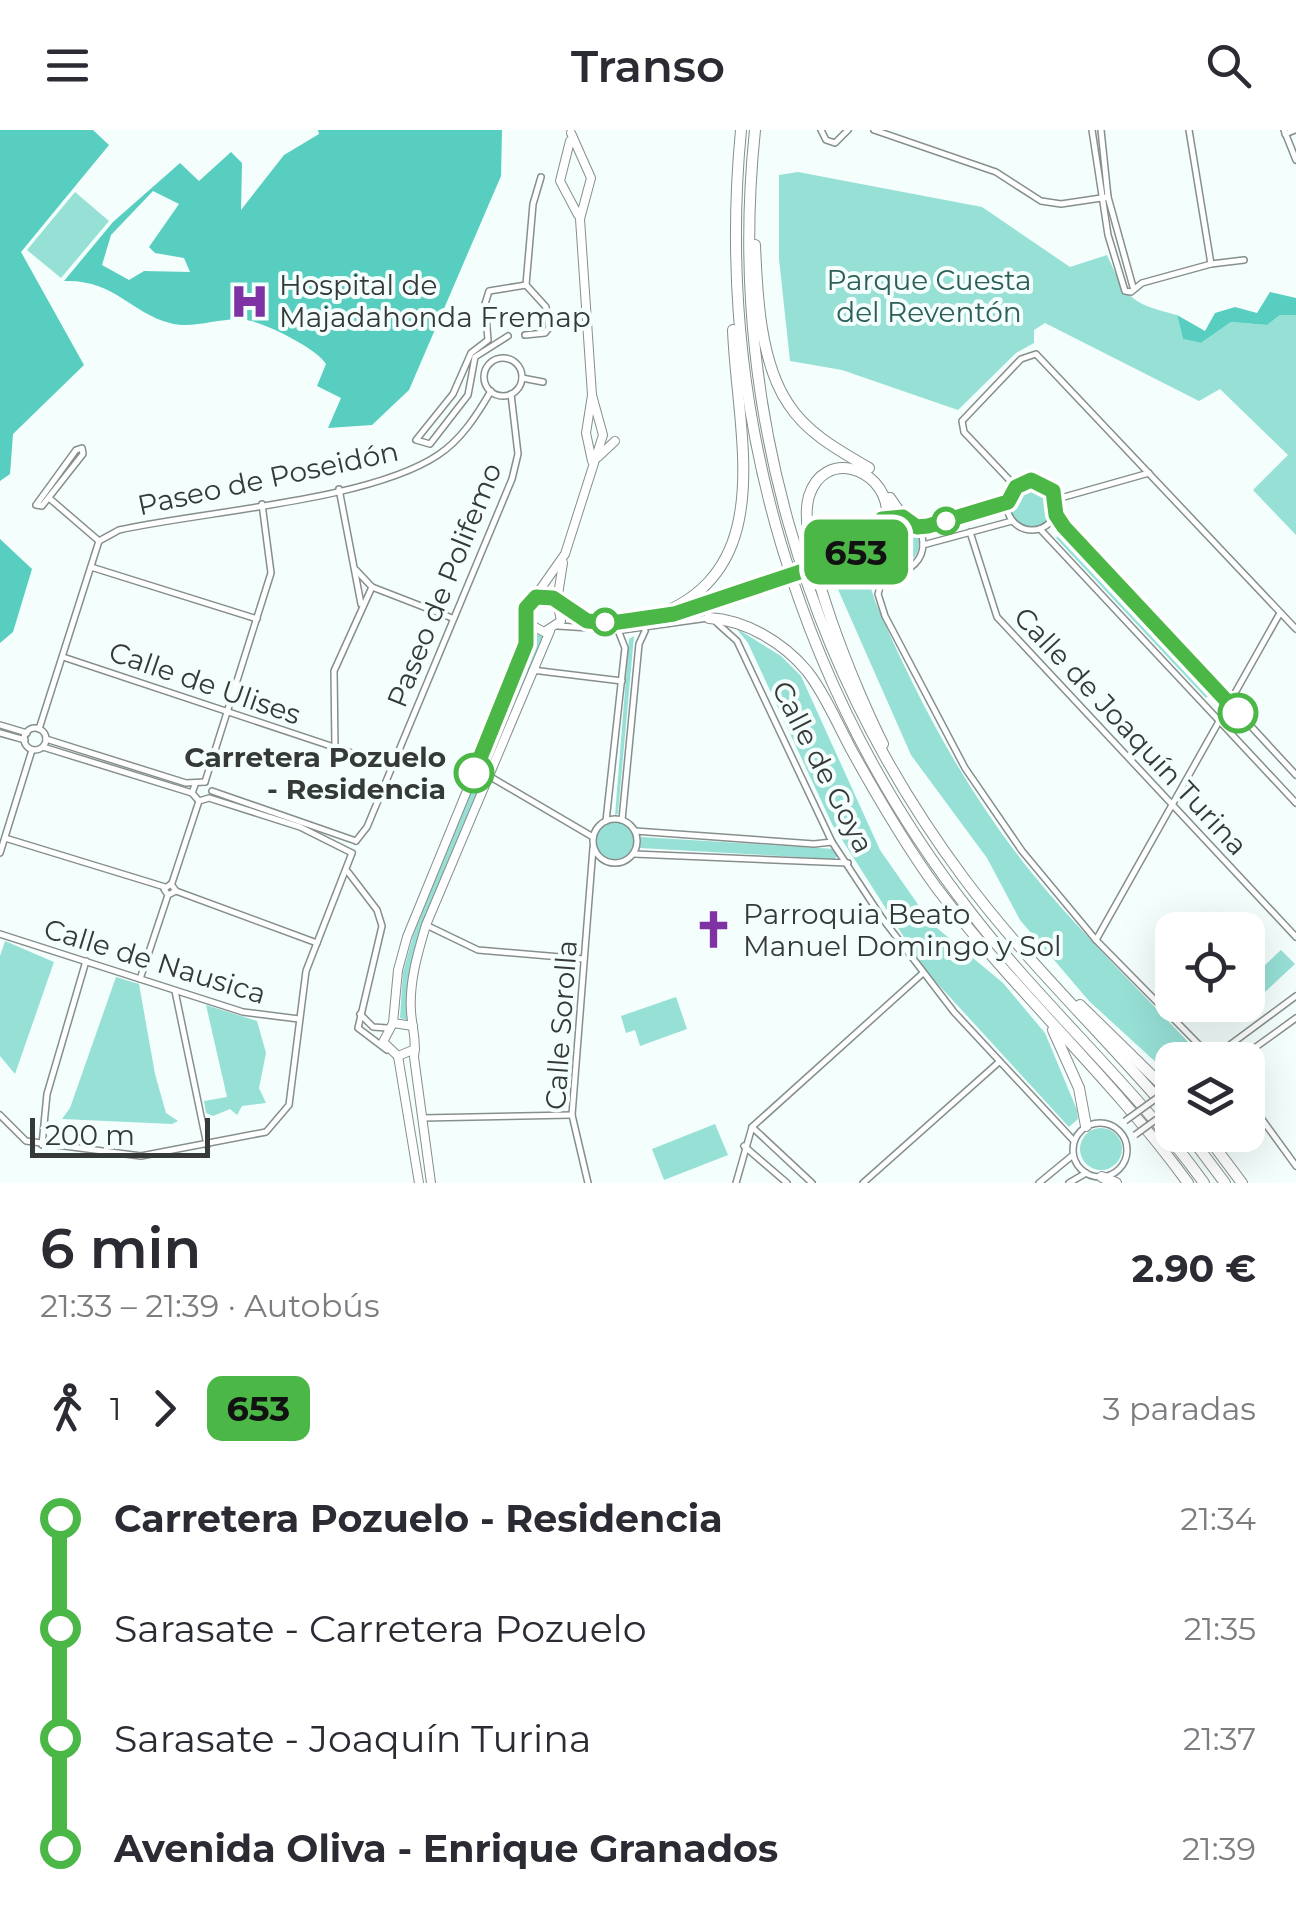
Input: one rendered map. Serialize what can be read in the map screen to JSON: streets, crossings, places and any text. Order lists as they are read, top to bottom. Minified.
{"streets":{"street":["Paseo de Poseidón","Paseo de Polifemo","Calle de Ulises","Calle de Joaquín Turina","Calle de Goya","Calle de Nausica","Calle Sorolla"]},"crossings":[["Paseo de Poseidón","Paseo de Polifemo"],["Paseo de Polifemo","Calle de Ulises"]],"parks":["Parque Cuesta del Reventón"],"places":{"hospital":["Hospital de Majadahonda Fremap"],"other":["Carretera Pozuelo - Residencia"],"church":["Parroquia Beato Manuel Domingo y Sol"]},"lines":["bus line 653"],"scale_bar":"200 m","page":{"header":"Transo","on_map":"653","scale":"200 m","heading":["6 min","21:33 – 21:39 · Autobús","2.90 €"],"legs":["1","653","3 paradas"],"list":[{"name":"Carretera Pozuelo - Residencia","value":"21:34"},{"name":"Sarasate - Carretera Pozuelo","value":"21:35"},{"name":"Sarasate - Joaquín Turina","value":"21:37"},{"name":"Avenida Oliva - Enrique Granados","value":"21:39"}]}}
